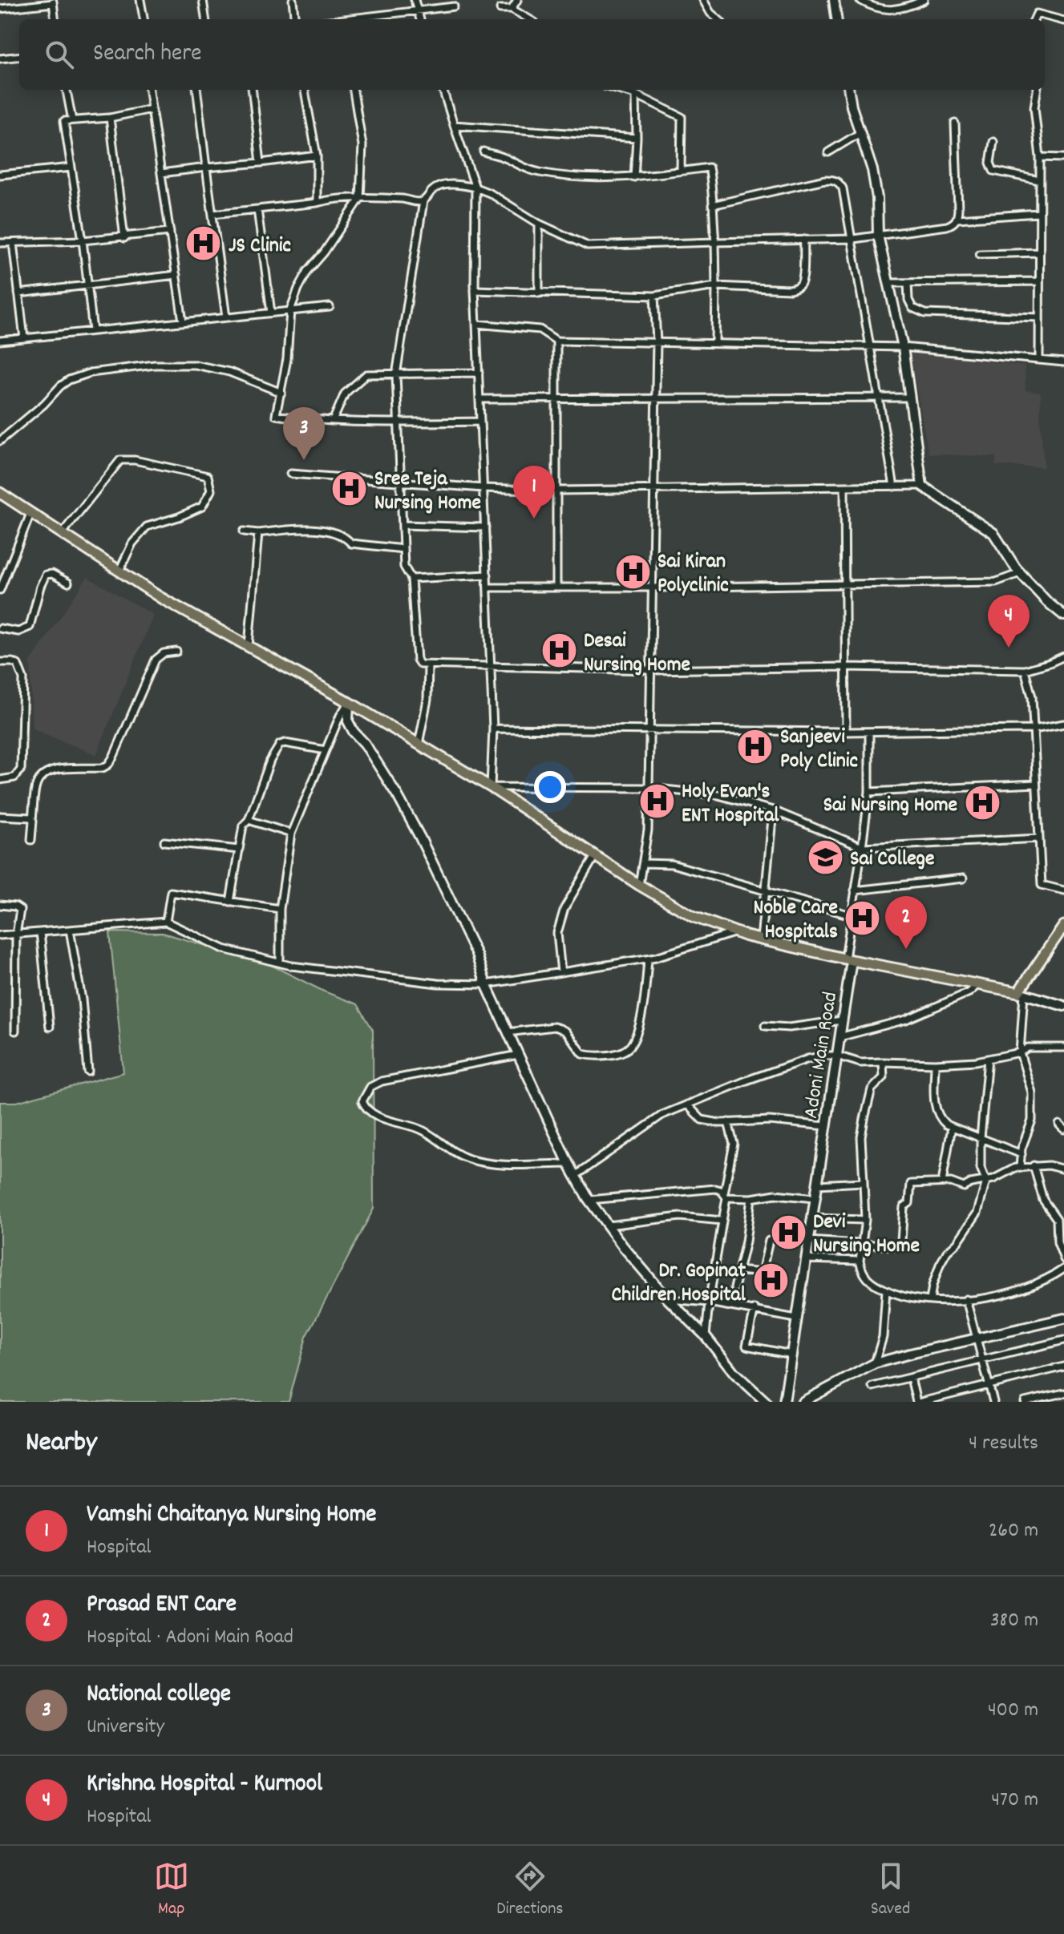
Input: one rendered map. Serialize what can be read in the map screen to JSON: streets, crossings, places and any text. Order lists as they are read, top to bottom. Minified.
{"streets":{"street":["Adoni Main Road"]},"places":{"hospital":["JS Clinic","Sree Teja Nursing Home","Sai Kiran Polyclinic","Desai Nursing Home","Sanjeevi Poly Clinic","Holy Evan's ENT Hospital","Sai Nursing Home","Noble Care Hospitals","Devi Nursing Home","Dr. Gopinat Children Hospital"],"school or university":["Sai College"]},"page":{"search":"Search here","pins":["3","1","4","2"],"heading":["Nearby","4 results"],"list":[{"mark":"1","name":"Vamshi Chaitanya Nursing Home","note":"Hospital","value":"260 m"},{"mark":"2","name":"Prasad ENT Care","note":"Hospital · Adoni Main Road","value":"380 m"},{"mark":"3","name":"National college","note":"University","value":"400 m"},{"mark":"4","name":"Krishna Hospital - Kurnool","note":"Hospital","value":"470 m"}],"nav":["Map","Directions","Saved"]}}
